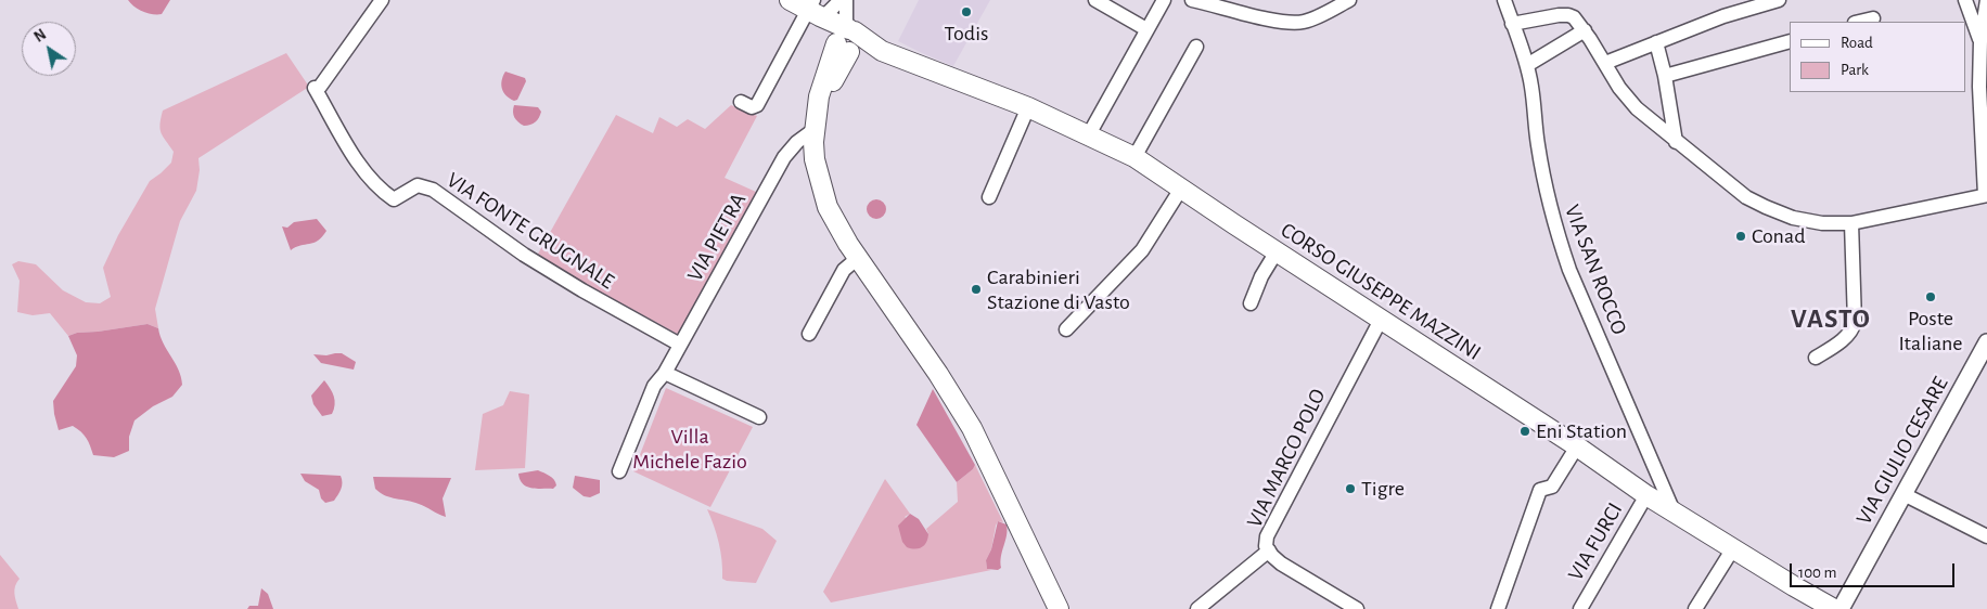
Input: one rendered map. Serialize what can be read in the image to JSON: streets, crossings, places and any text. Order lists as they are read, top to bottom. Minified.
{"streets":{"main road":["CORSO GIUSEPPE MAZZINI"],"street":["VIA FONTE GRUGNALE","VIA PIETRA","VIA SAN ROCCO","VIA GIULIO CESARE","VIA MARCO POLO","VIA FURCI"]},"crossings":[["VIA FONTE GRUGNALE","VIA PIETRA"],["VIA SAN ROCCO","CORSO GIUSEPPE MAZZINI"],["CORSO GIUSEPPE MAZZINI","VIA MARCO POLO"],["CORSO GIUSEPPE MAZZINI","VIA FURCI"]],"districts":["VASTO"],"parks":["Villa Michele Fazio"],"places":["Todis","Conad","Carabinieri Stazione di Vasto","Poste Italiane","Eni Station","Tigre"],"legend":["Road","Park"],"scale_bar":"100 m","north":"top left"}
